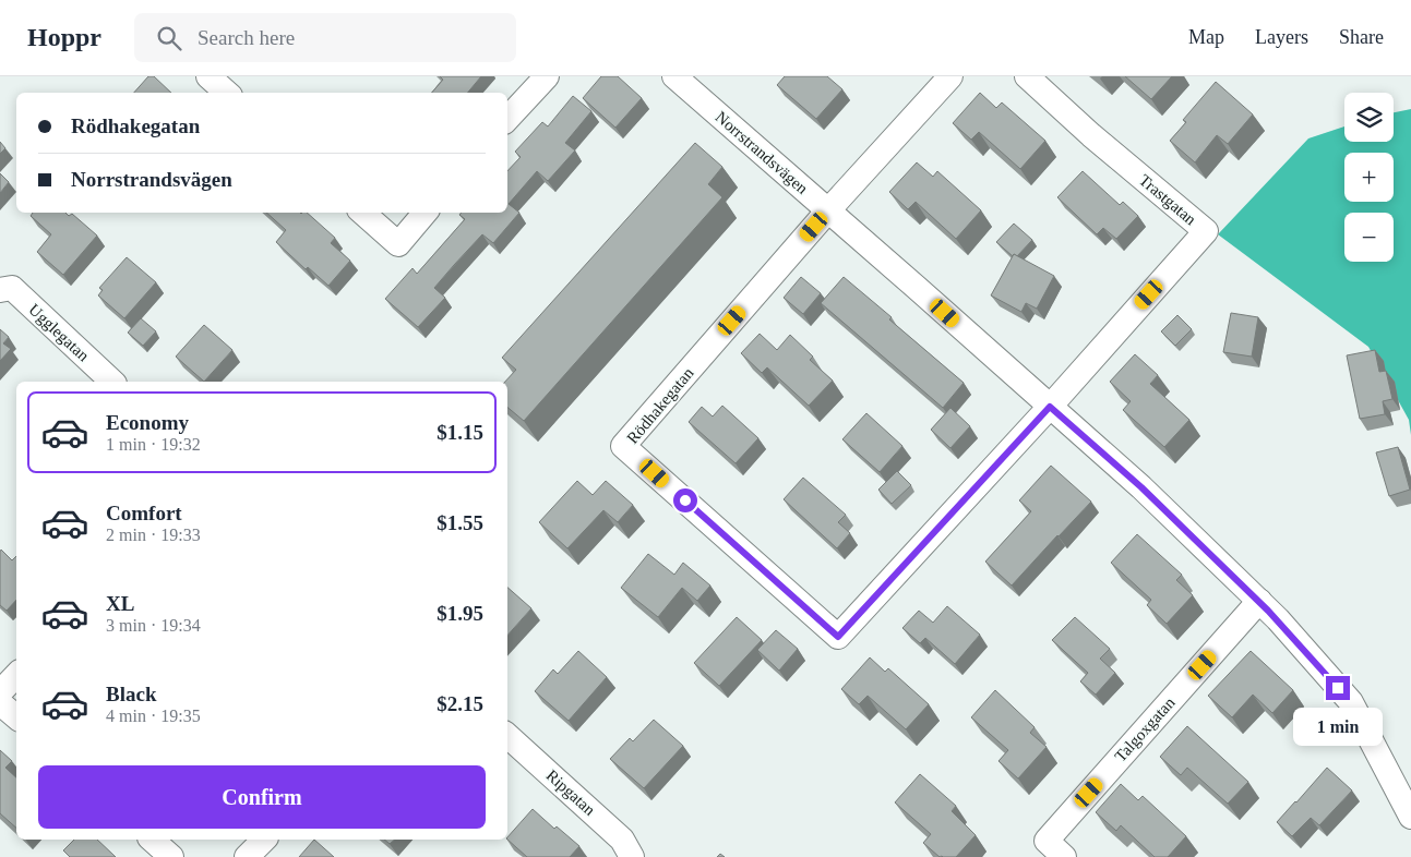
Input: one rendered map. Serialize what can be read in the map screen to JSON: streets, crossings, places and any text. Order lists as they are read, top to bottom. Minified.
{"streets":{"street":["Norrstrandsvägen","Trastgatan","Ugglegatan","Rödhakegatan","Talgoxgatan","Ripgatan"]},"crossings":[["Norrstrandsvägen","Trastgatan"],["Norrstrandsvägen","Rödhakegatan"],["Norrstrandsvägen","Talgoxgatan"],["Trastgatan","Rödhakegatan"]],"page":{"header":"Hoppr","search":"Search here","nav":["Map","Layers","Share"],"map_buttons":["+","−"],"banner":["Rödhakegatan","Norrstrandsvägen"],"list":[{"name":"Economy","note":"1 min · 19:32","value":"$1.15"},{"name":"Comfort","note":"2 min · 19:33","value":"$1.55"},{"name":"XL","note":"3 min · 19:34","value":"$1.95"},{"name":"Black","note":"4 min · 19:35","value":"$2.15"}],"bubble":"1 min","buttons":"Confirm"}}
